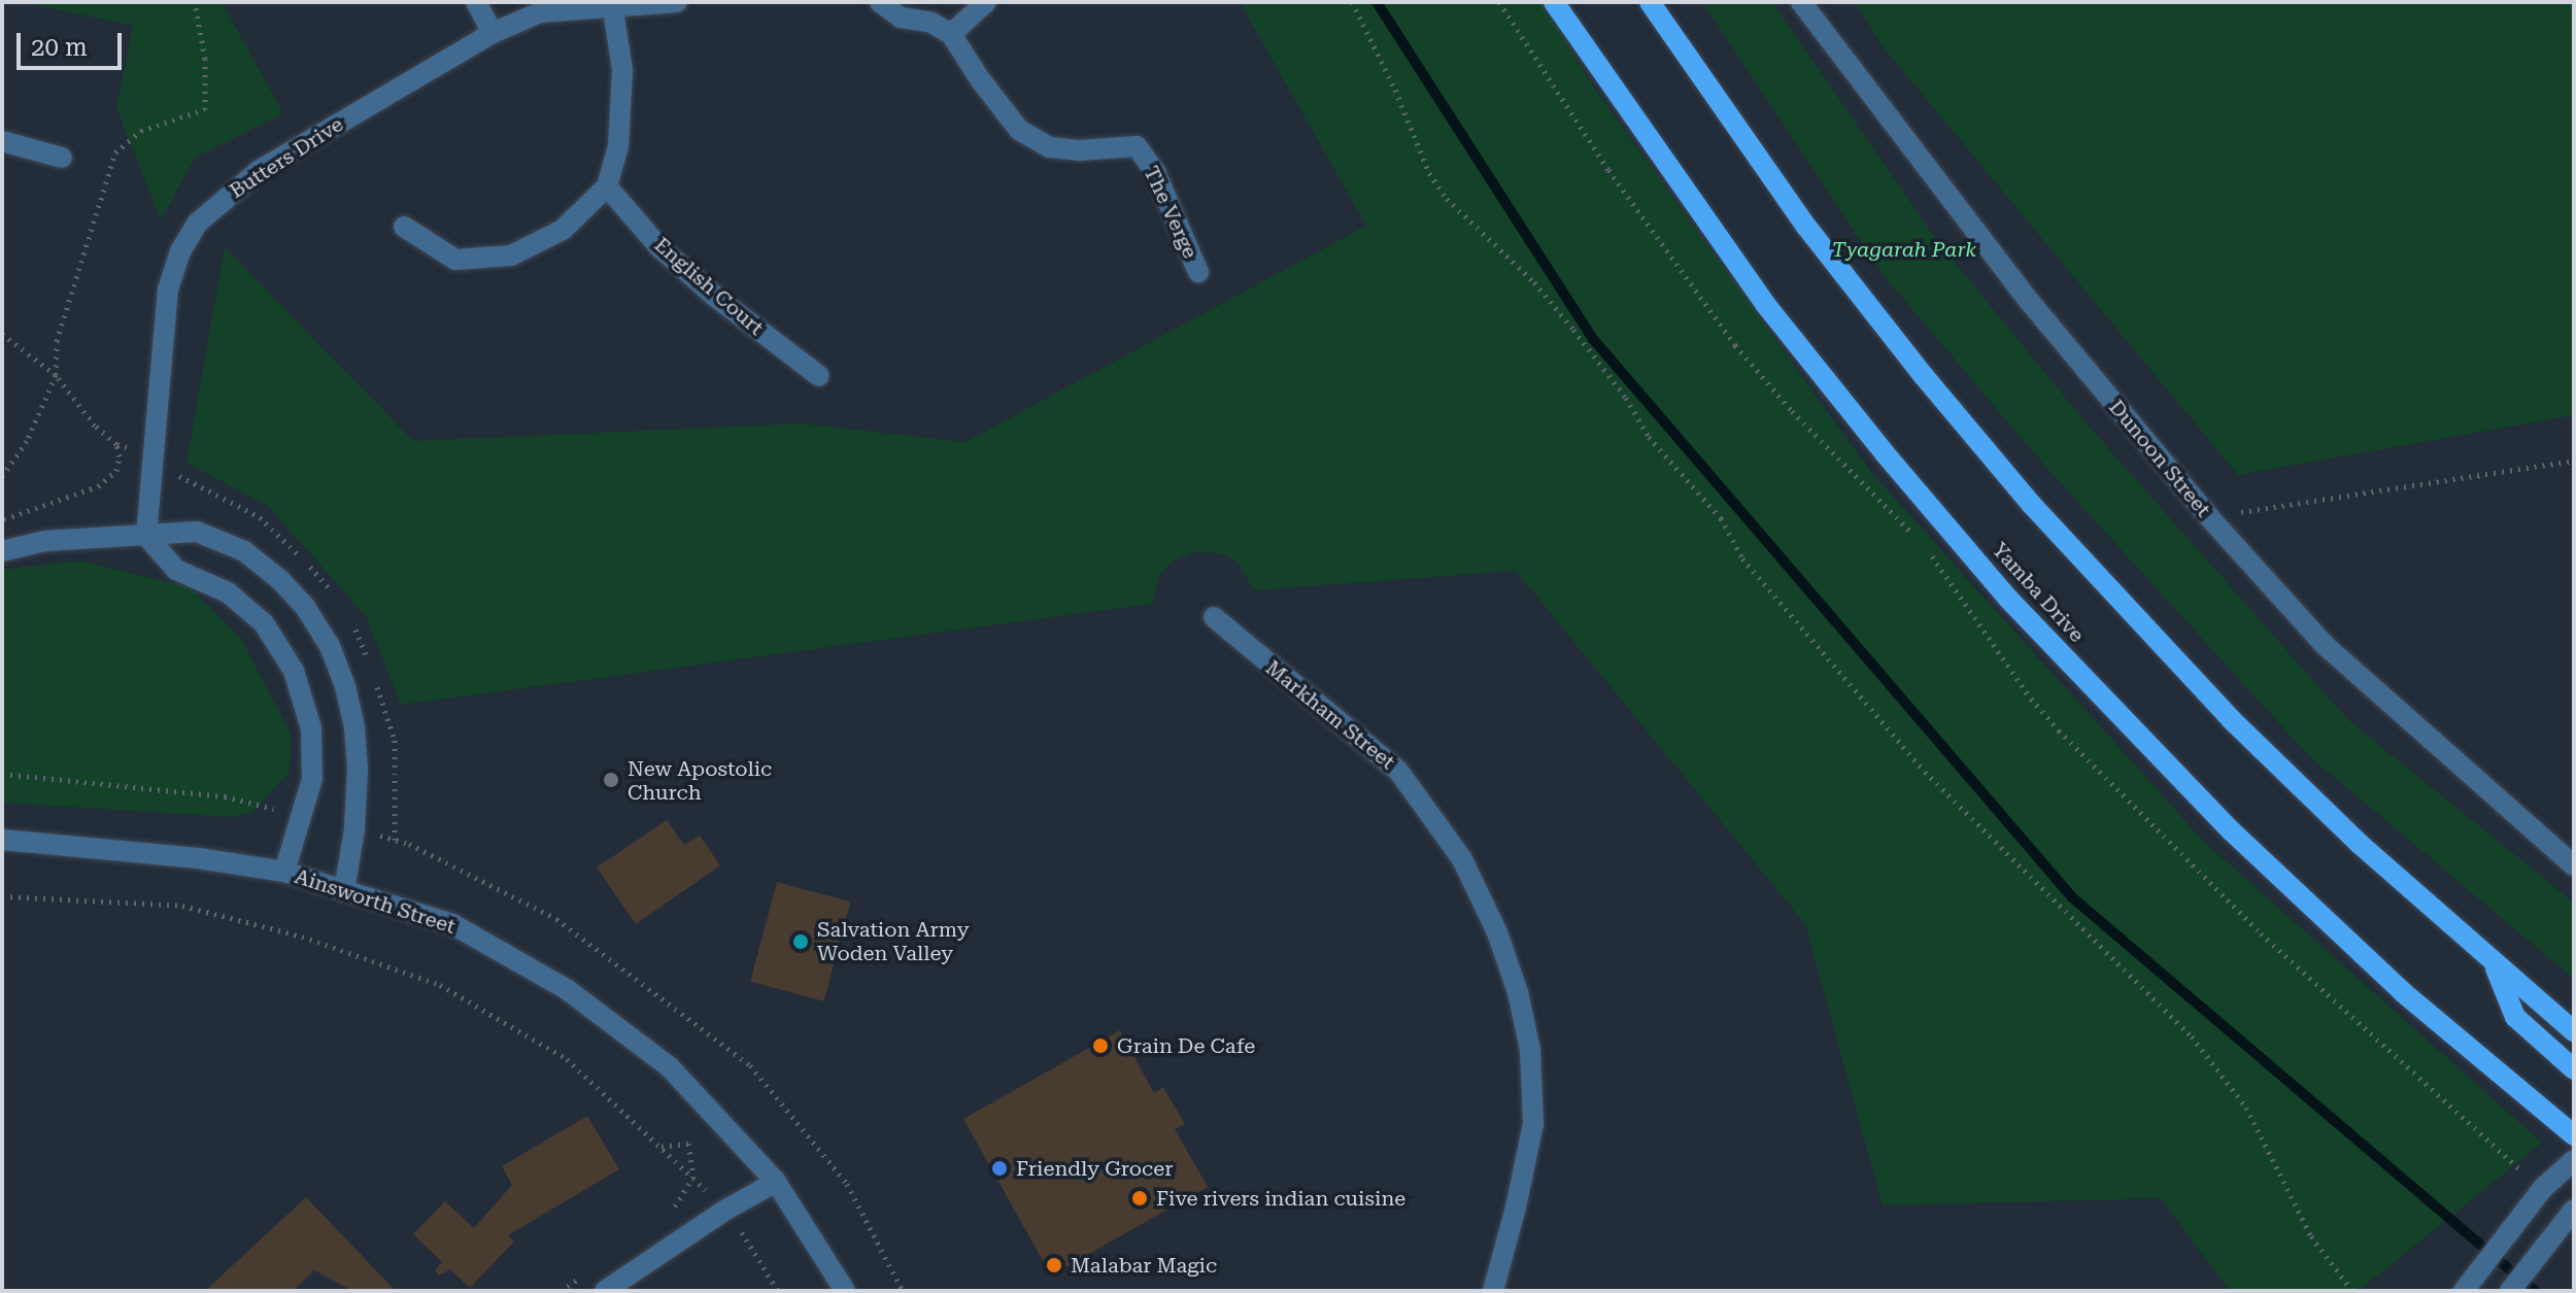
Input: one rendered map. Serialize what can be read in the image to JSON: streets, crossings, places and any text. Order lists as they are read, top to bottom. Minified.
{"streets":{"main road":["Yamba Drive"],"street":["Butters Drive","The Verge","English Court","Dunoon Street","Markham Street","Ainsworth Street"]},"parks":["Tyagarah Park"],"places":["New Apostolic Church","Salvation Army Woden Valley","Grain De Cafe","Friendly Grocer","Five rivers indian cuisine","Malabar Magic"],"scale_bar":"20 m"}
